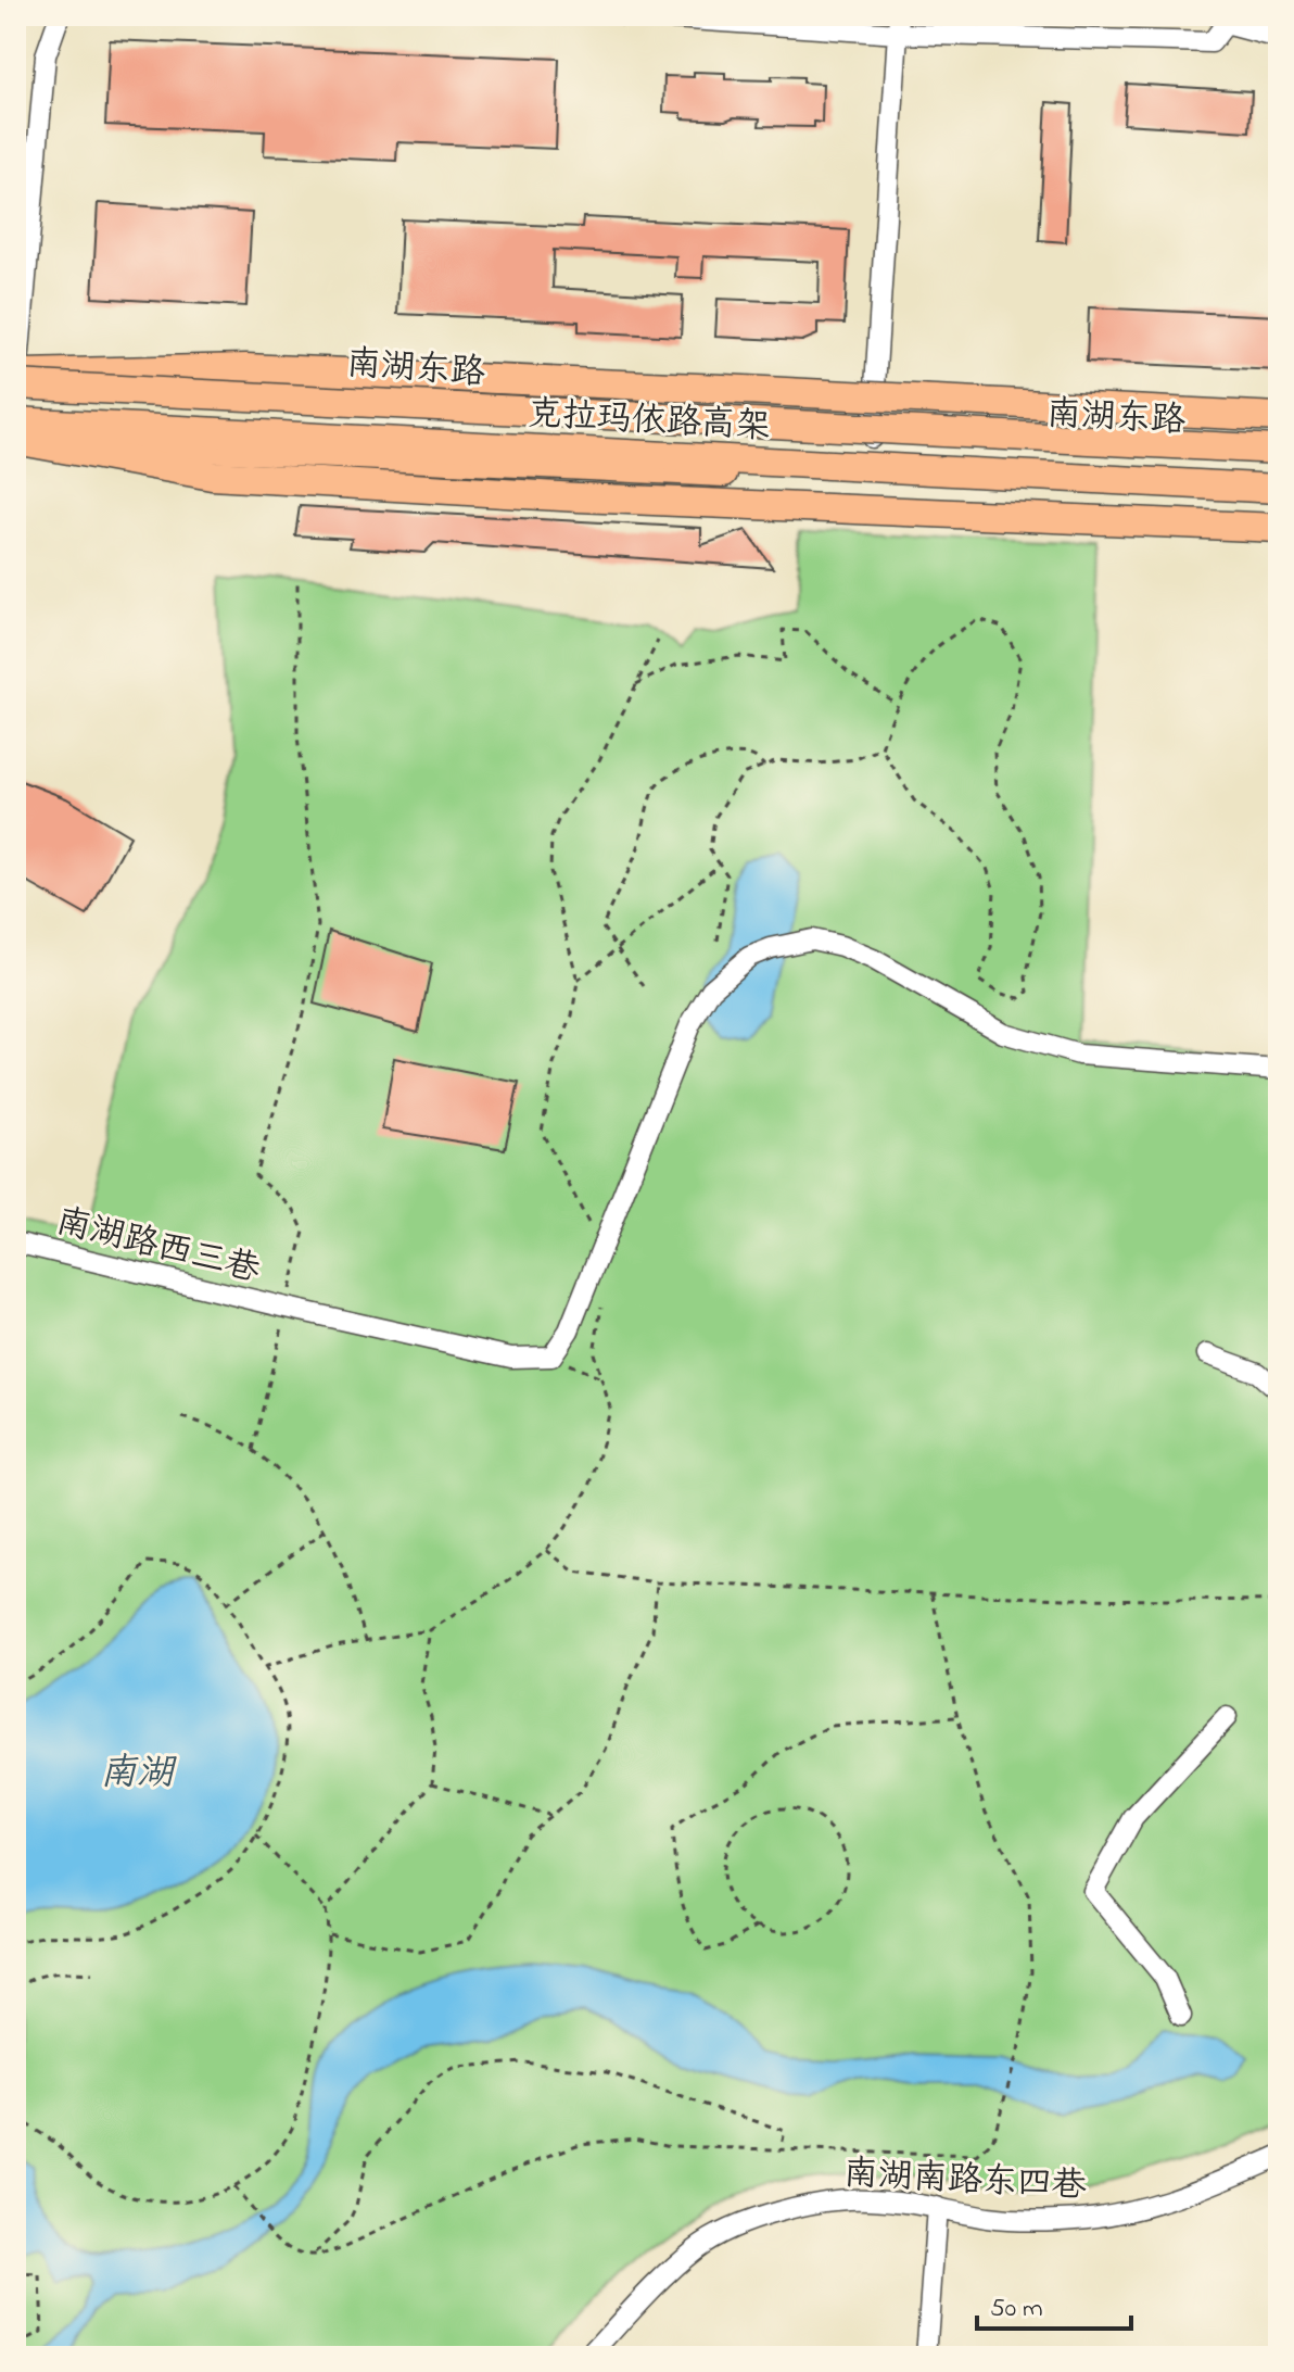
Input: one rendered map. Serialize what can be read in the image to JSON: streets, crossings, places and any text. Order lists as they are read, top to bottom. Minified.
{"streets":{"highway":["克拉玛依路高架"],"main road":["南湖东路"],"street":["南湖路西三巷","南湖南路东四巷"]},"crossings":[["南湖东路","克拉玛依路高架"]],"water":["南湖"],"scale_bar":"50 m"}
